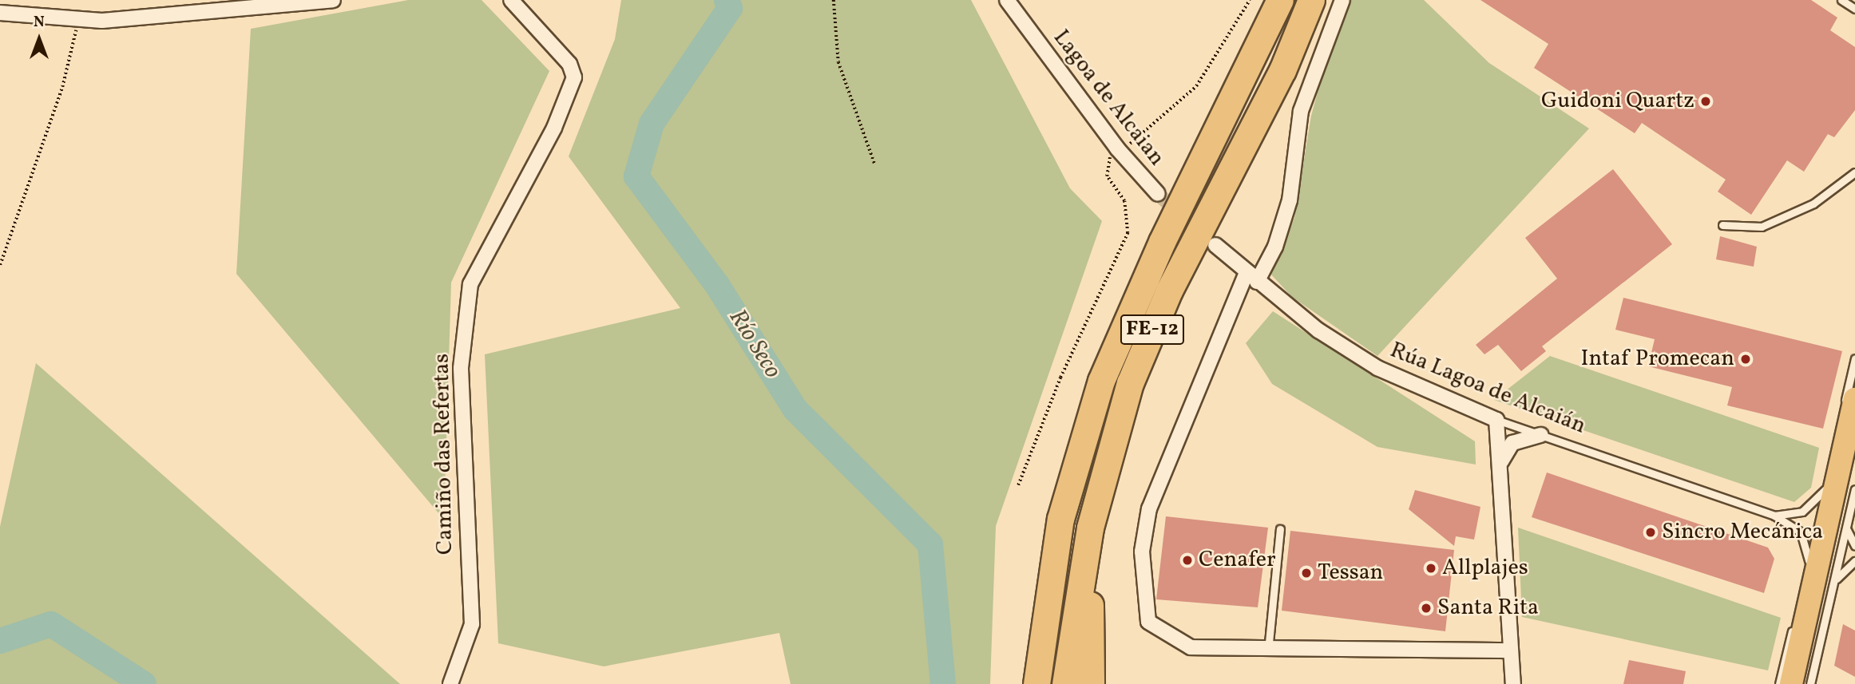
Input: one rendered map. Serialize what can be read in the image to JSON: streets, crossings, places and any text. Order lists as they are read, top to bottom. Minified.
{"streets":{"highway":["FE-12"],"street":["Lagoa de Alcaian","Rúa Lagoa de Alcaián","Camiño das Refertas"]},"water":["Río Seco"],"places":["Guidoni Quartz","Intaf Promecan","Sincro Mecánica","Cenafer","Allplajes","Tessan","Santa Rita"],"north":"top"}
